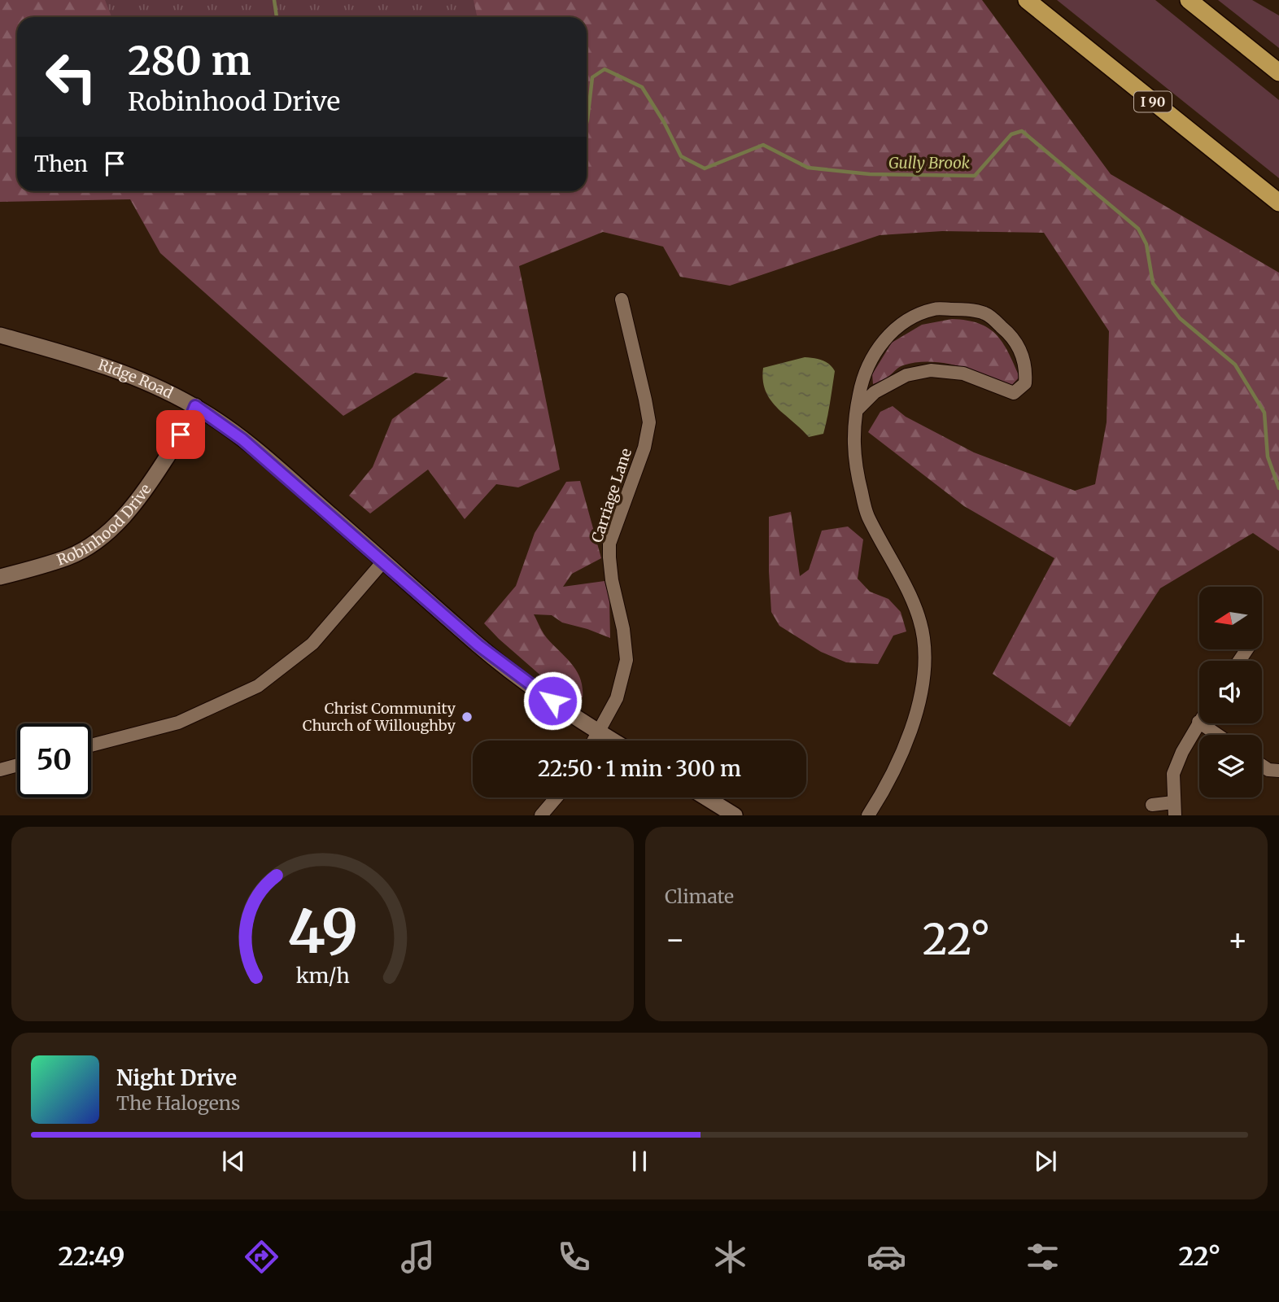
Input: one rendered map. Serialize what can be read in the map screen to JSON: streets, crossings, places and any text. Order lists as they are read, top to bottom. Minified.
{"streets":{"highway":["I 90"],"main road":["Ridge Road","Robinhood Drive"],"street":["Carriage Lane"]},"crossings":[["Ridge Road","Carriage Lane"],["Ridge Road","Robinhood Drive"]],"water":["Gully Brook"],"places":["Christ Community Church of Willoughby"],"north":"left","page":{"turn":["280 m","Robinhood Drive"],"then":"Then","limit":"50","trip":"22:50 · 1 min · 300 m","tile":"Climate","heat":["−","22°","+"],"song":["Night Drive","The Halogens"],"tabs":["22:49","22°"],"gauge":["49","km/h"]}}
